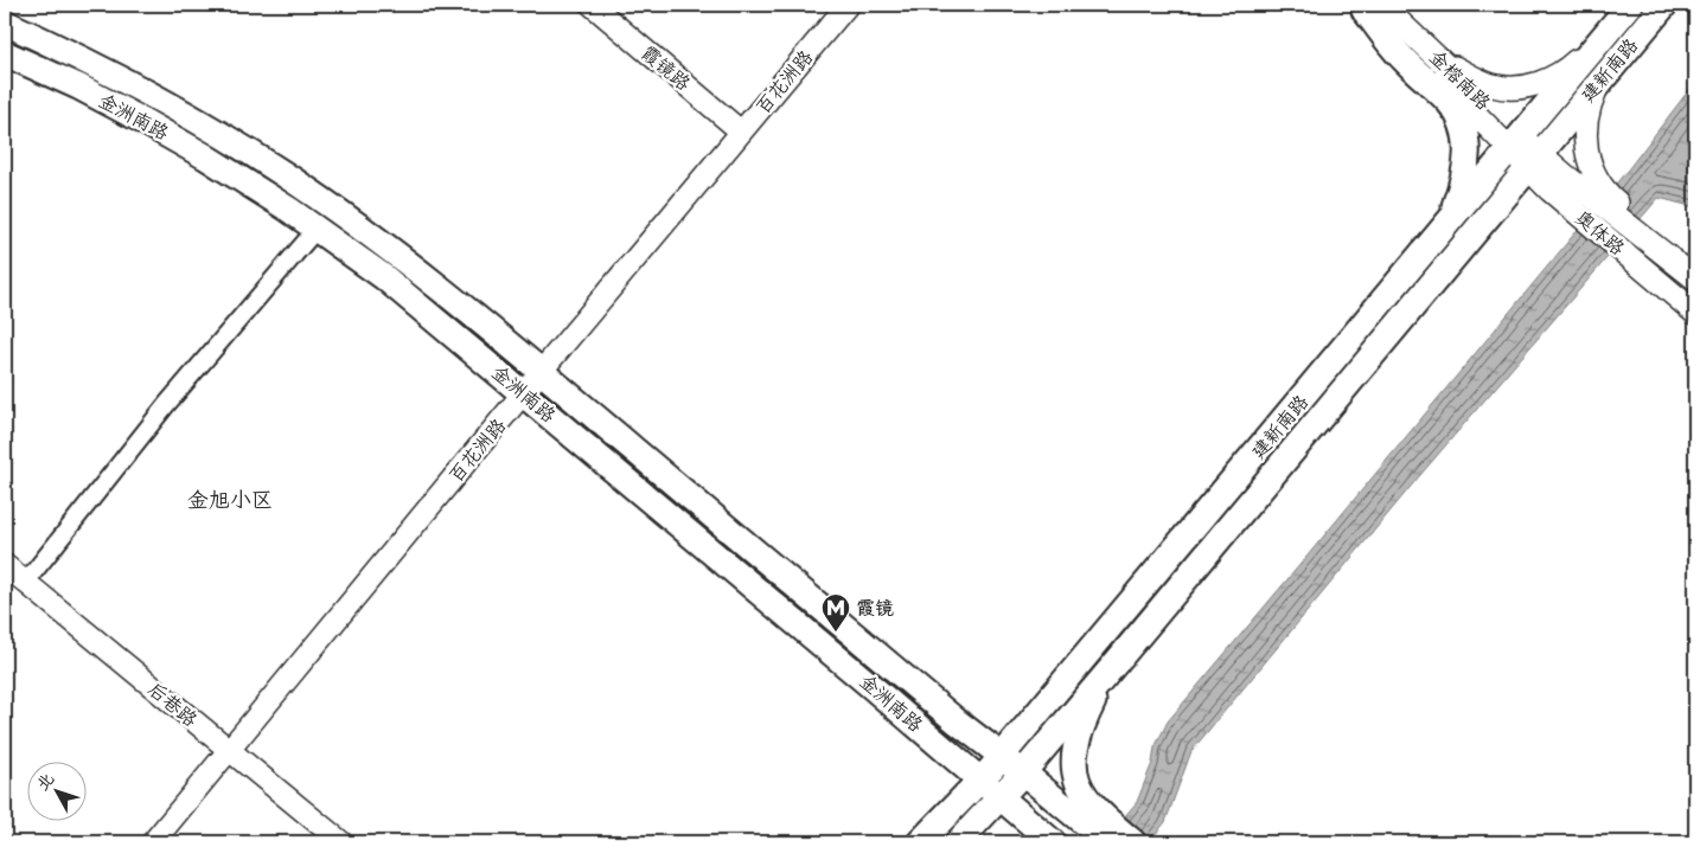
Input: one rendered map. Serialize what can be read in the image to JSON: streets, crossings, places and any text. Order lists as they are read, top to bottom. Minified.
{"streets":{"main road":["建新南路","金榕南路","金洲南路","奥体路"],"street":["霞镜路","百花洲路","后巷路"]},"crossings":[["霞镜路","百花洲路"],["建新南路","金榕南路"],["建新南路","金洲南路"],["建新南路","奥体路"],["金榕南路","奥体路"],["百花洲路","金洲南路"],["百花洲路","后巷路"]],"districts":["金旭小区"],"places":{"metro station":["霞镜"]},"north":"top left"}
